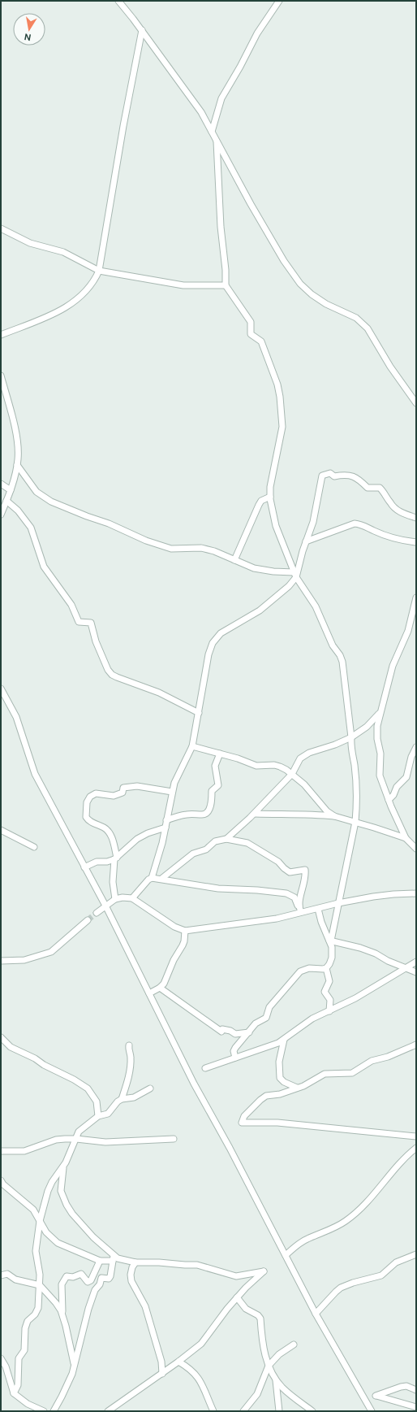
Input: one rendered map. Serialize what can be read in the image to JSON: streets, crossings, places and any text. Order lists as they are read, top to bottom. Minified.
{"north":"bottom"}
